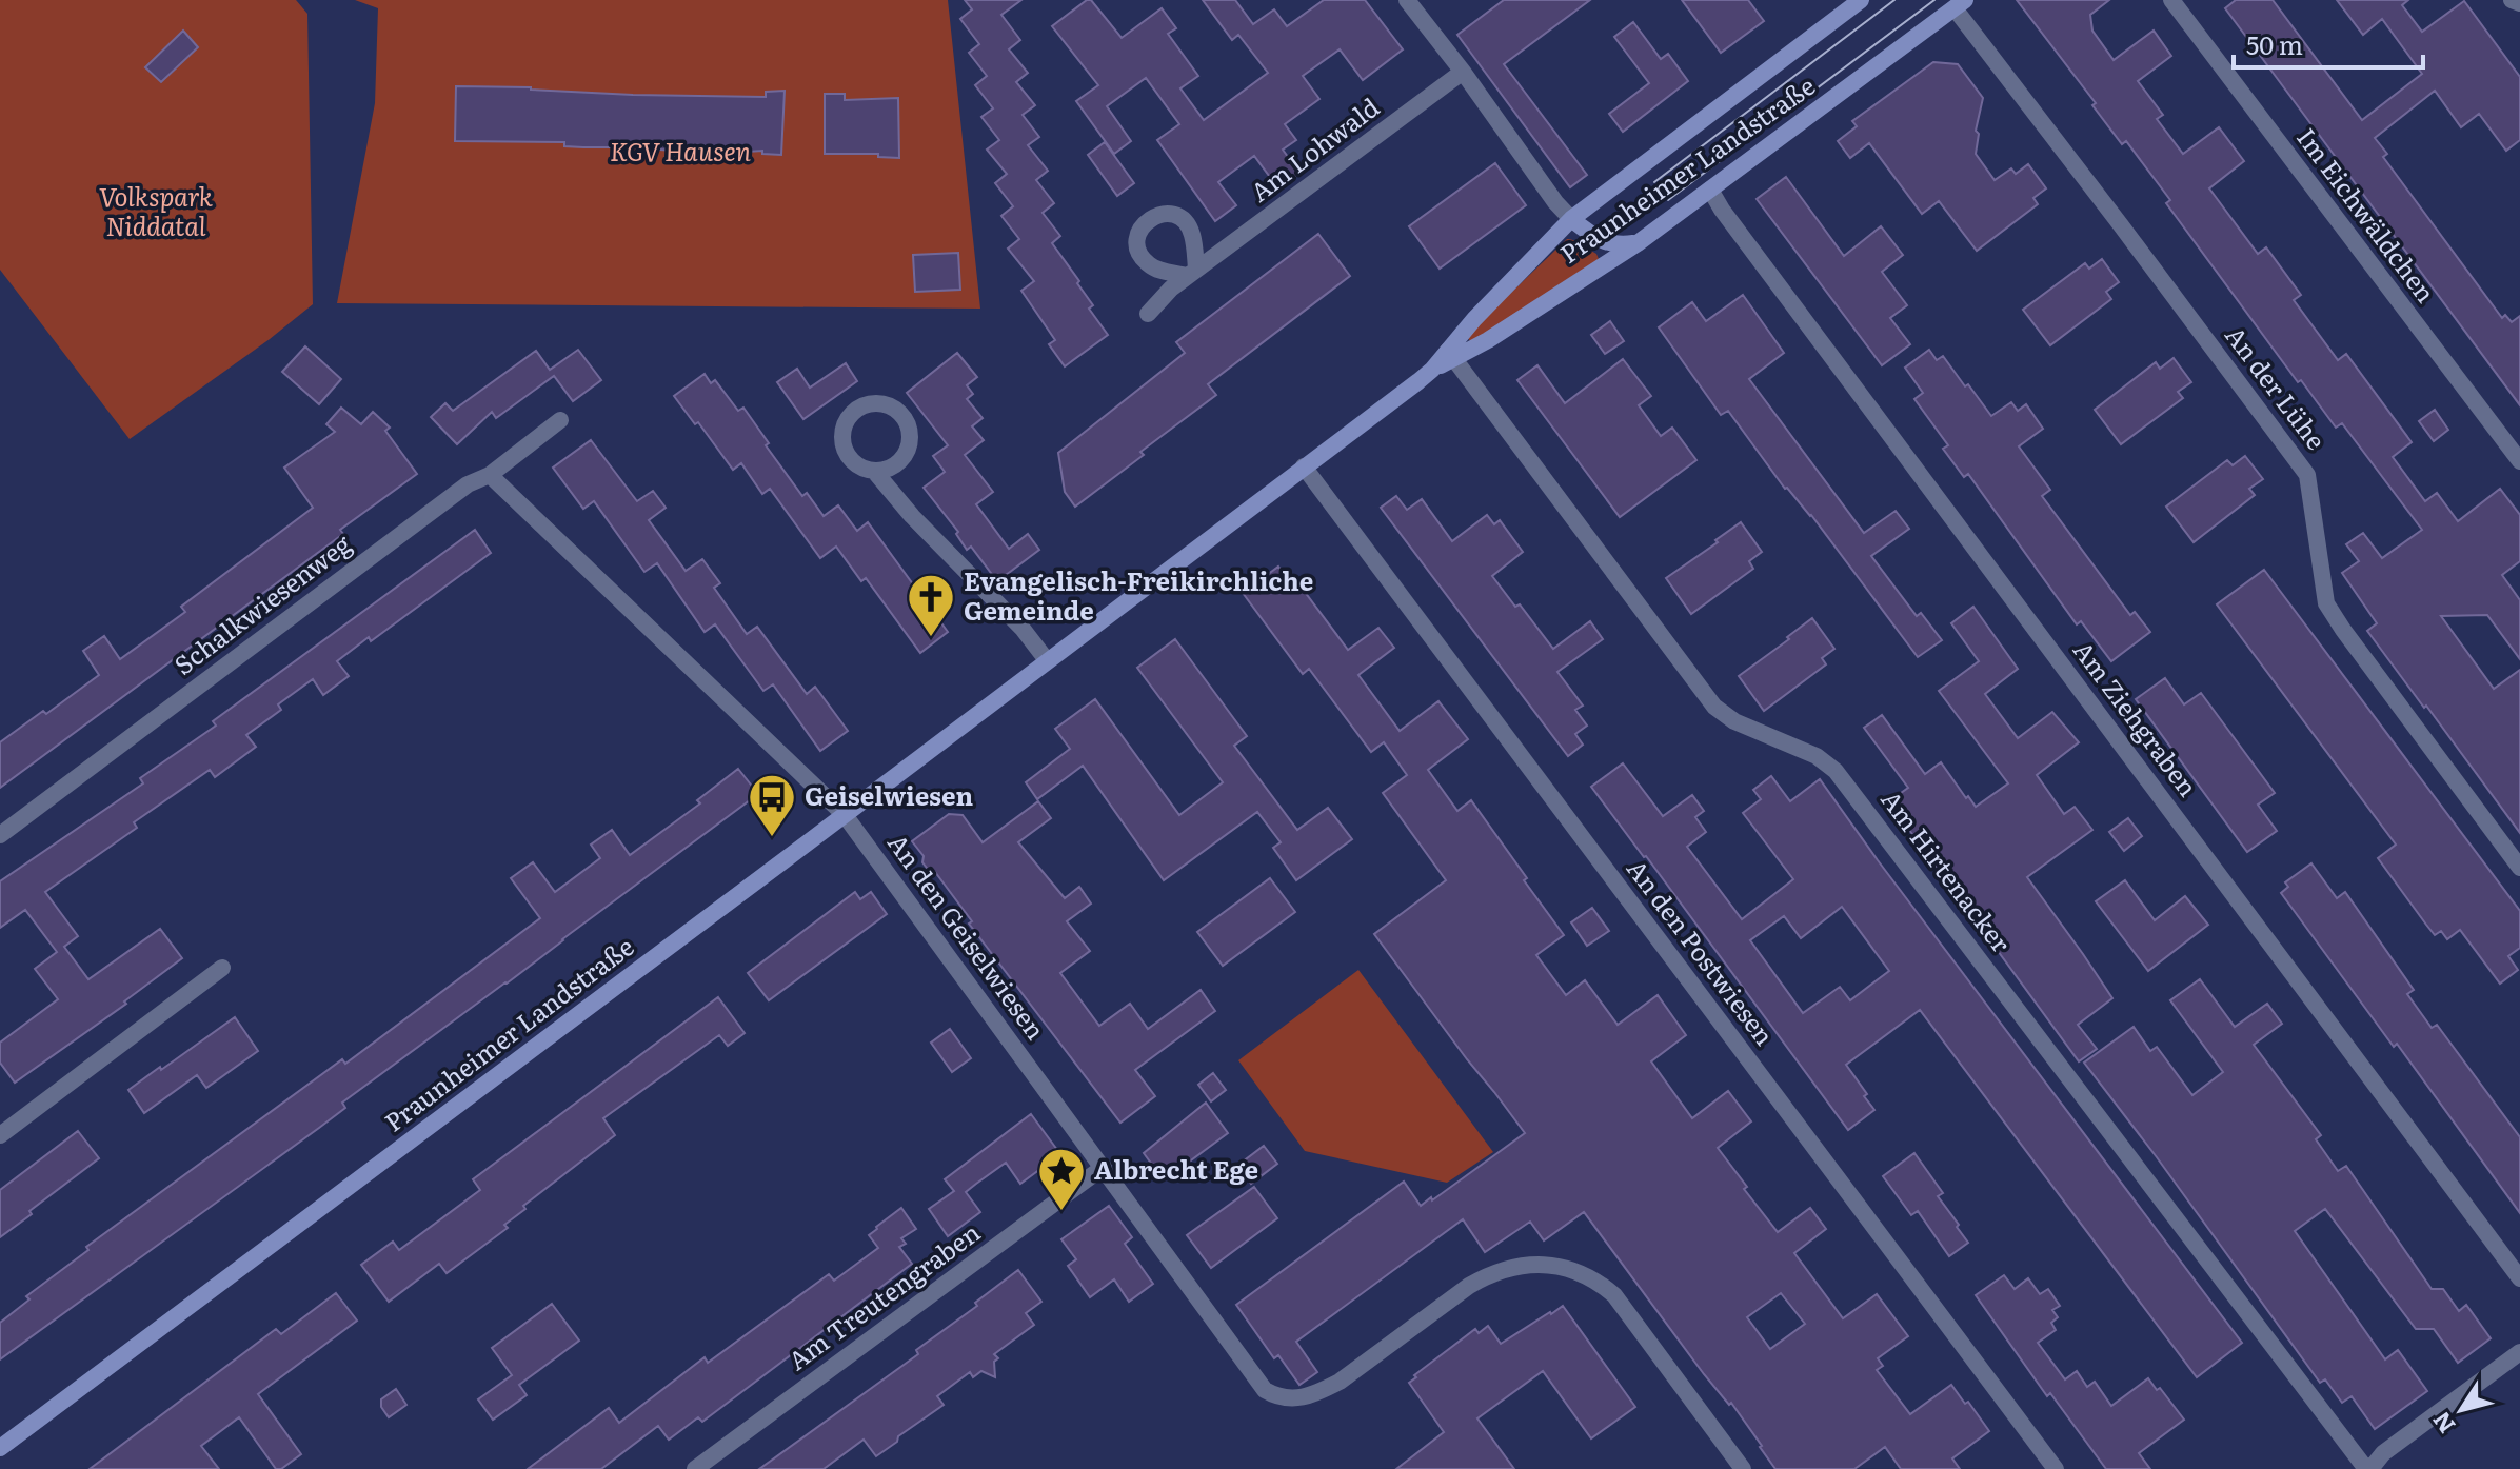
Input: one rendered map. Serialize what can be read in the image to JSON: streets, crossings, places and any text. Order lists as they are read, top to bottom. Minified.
{"streets":{"main road":["Praunheimer Landstraße"],"street":["Am Lohwald","Im Eichwäldchen","An der Lühe","Schalkwiesenweg","Am Ziehgraben","Am Hirtenacker","An den Geiselwiesen","An den Postwiesen","Am Treutengraben"]},"crossings":[["Praunheimer Landstraße","An der Lühe"],["Praunheimer Landstraße","Am Ziehgraben"],["Praunheimer Landstraße","Am Hirtenacker"],["Praunheimer Landstraße","An den Geiselwiesen"],["Praunheimer Landstraße","An den Postwiesen"],["Schalkwiesenweg","An den Geiselwiesen"],["An den Geiselwiesen","Am Treutengraben"]],"parks":["KGV Hausen","Volkspark Niddatal"],"places":{"church":["Evangelisch-Freikirchliche Gemeinde"],"bus stop":["Geiselwiesen"],"place":["Albrecht Ege"]},"scale_bar":"50 m","north":"bottom left"}
